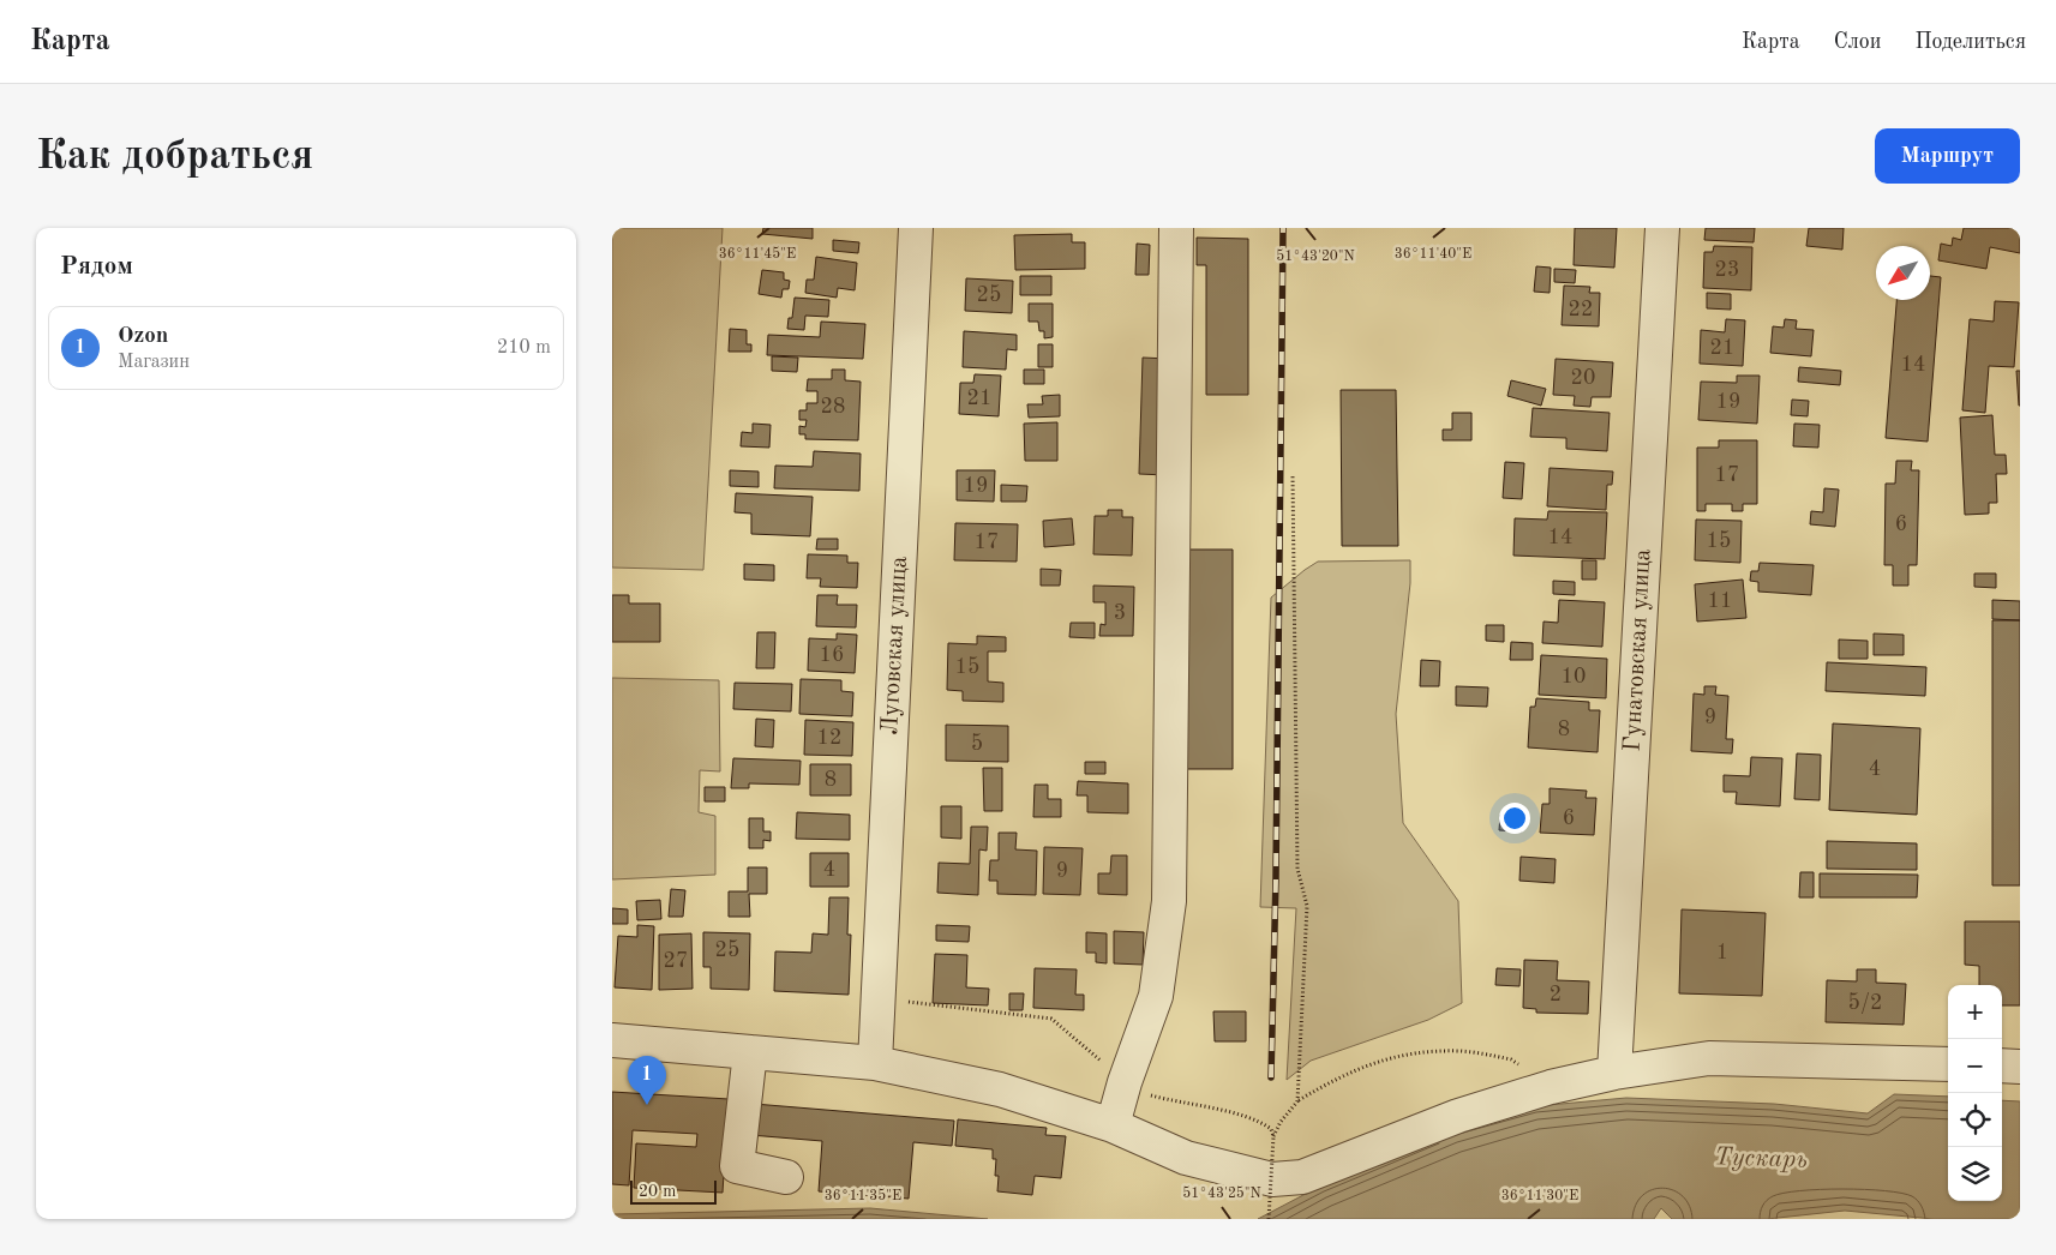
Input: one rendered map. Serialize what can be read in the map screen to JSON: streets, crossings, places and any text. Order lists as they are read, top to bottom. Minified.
{"streets":{"street":["Луговская улица","Гунатовская улица"]},"water":["Тускарь"],"house_numbers":["23","25","22","21","14","20","21","19","28","17","19","6","14","15","17","11","3","16","15","10","9","8","12","5","4","8","6","4","9","25","1","27","2","5/2"],"scale_bar":"20 m","north":"bottom left","page":{"header":"Карта","nav":["Карта","Слои","Поделиться"],"buttons":"Маршрут","title":"Как добраться","heading":"Рядом","list":[{"mark":"1","name":"Ozon","note":"Магазин","value":"210 m"}],"map_buttons":["+","−"],"pins":"1","scale":"20 m"},"coordinates":["36°11'45\"E","36°11'40\"E","51°43'20\"N","51°43'25\"N","36°11'35\"E","36°11'30\"E"]}
